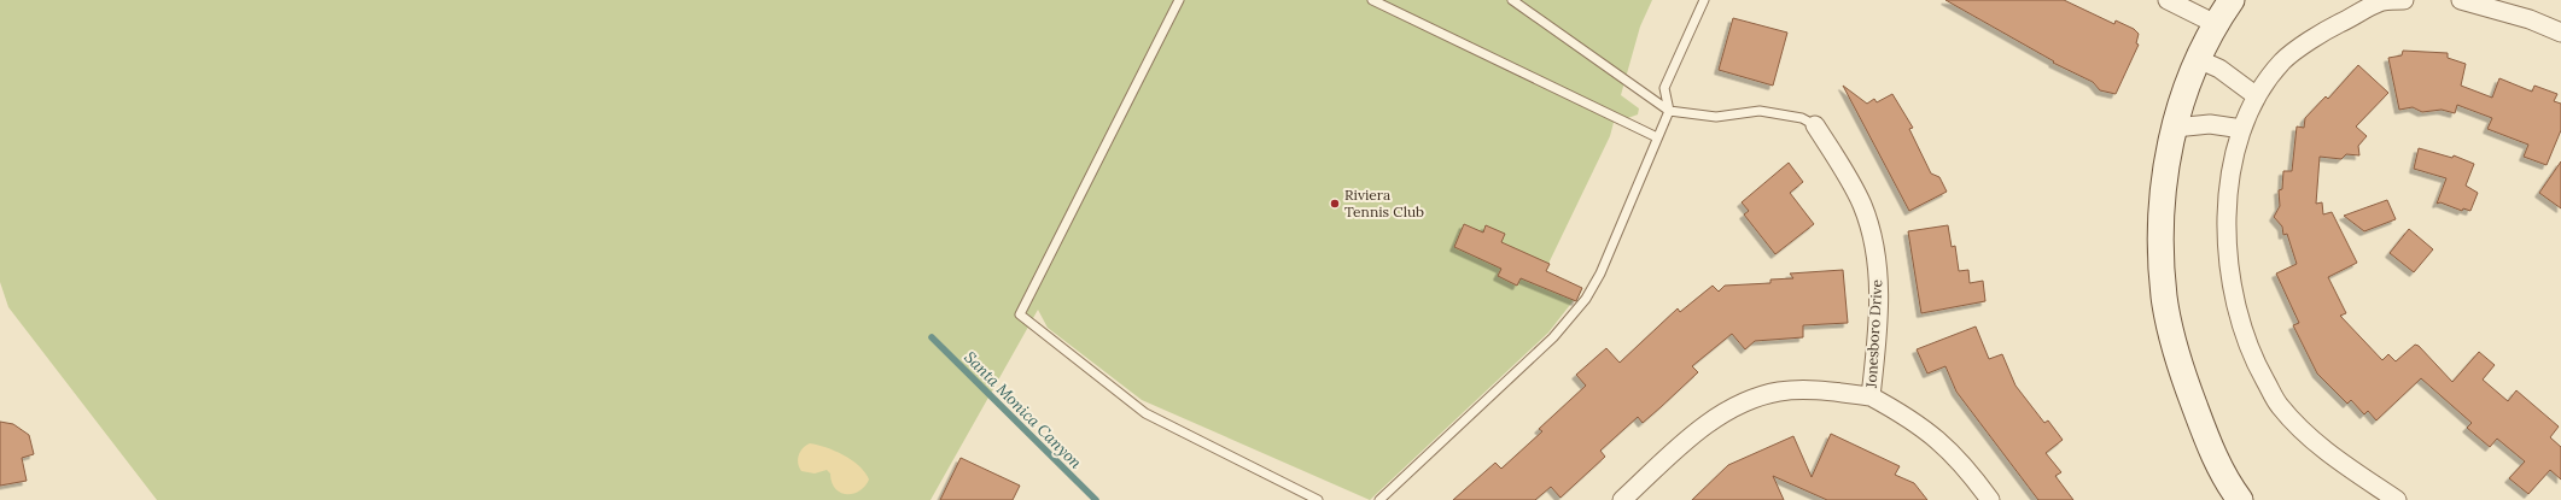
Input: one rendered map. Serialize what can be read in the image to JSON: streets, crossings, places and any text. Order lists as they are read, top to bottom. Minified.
{"streets":{"street":["Jonesboro Drive"]},"water":["Santa Monica Canyon"],"places":["Riviera Tennis Club"]}
